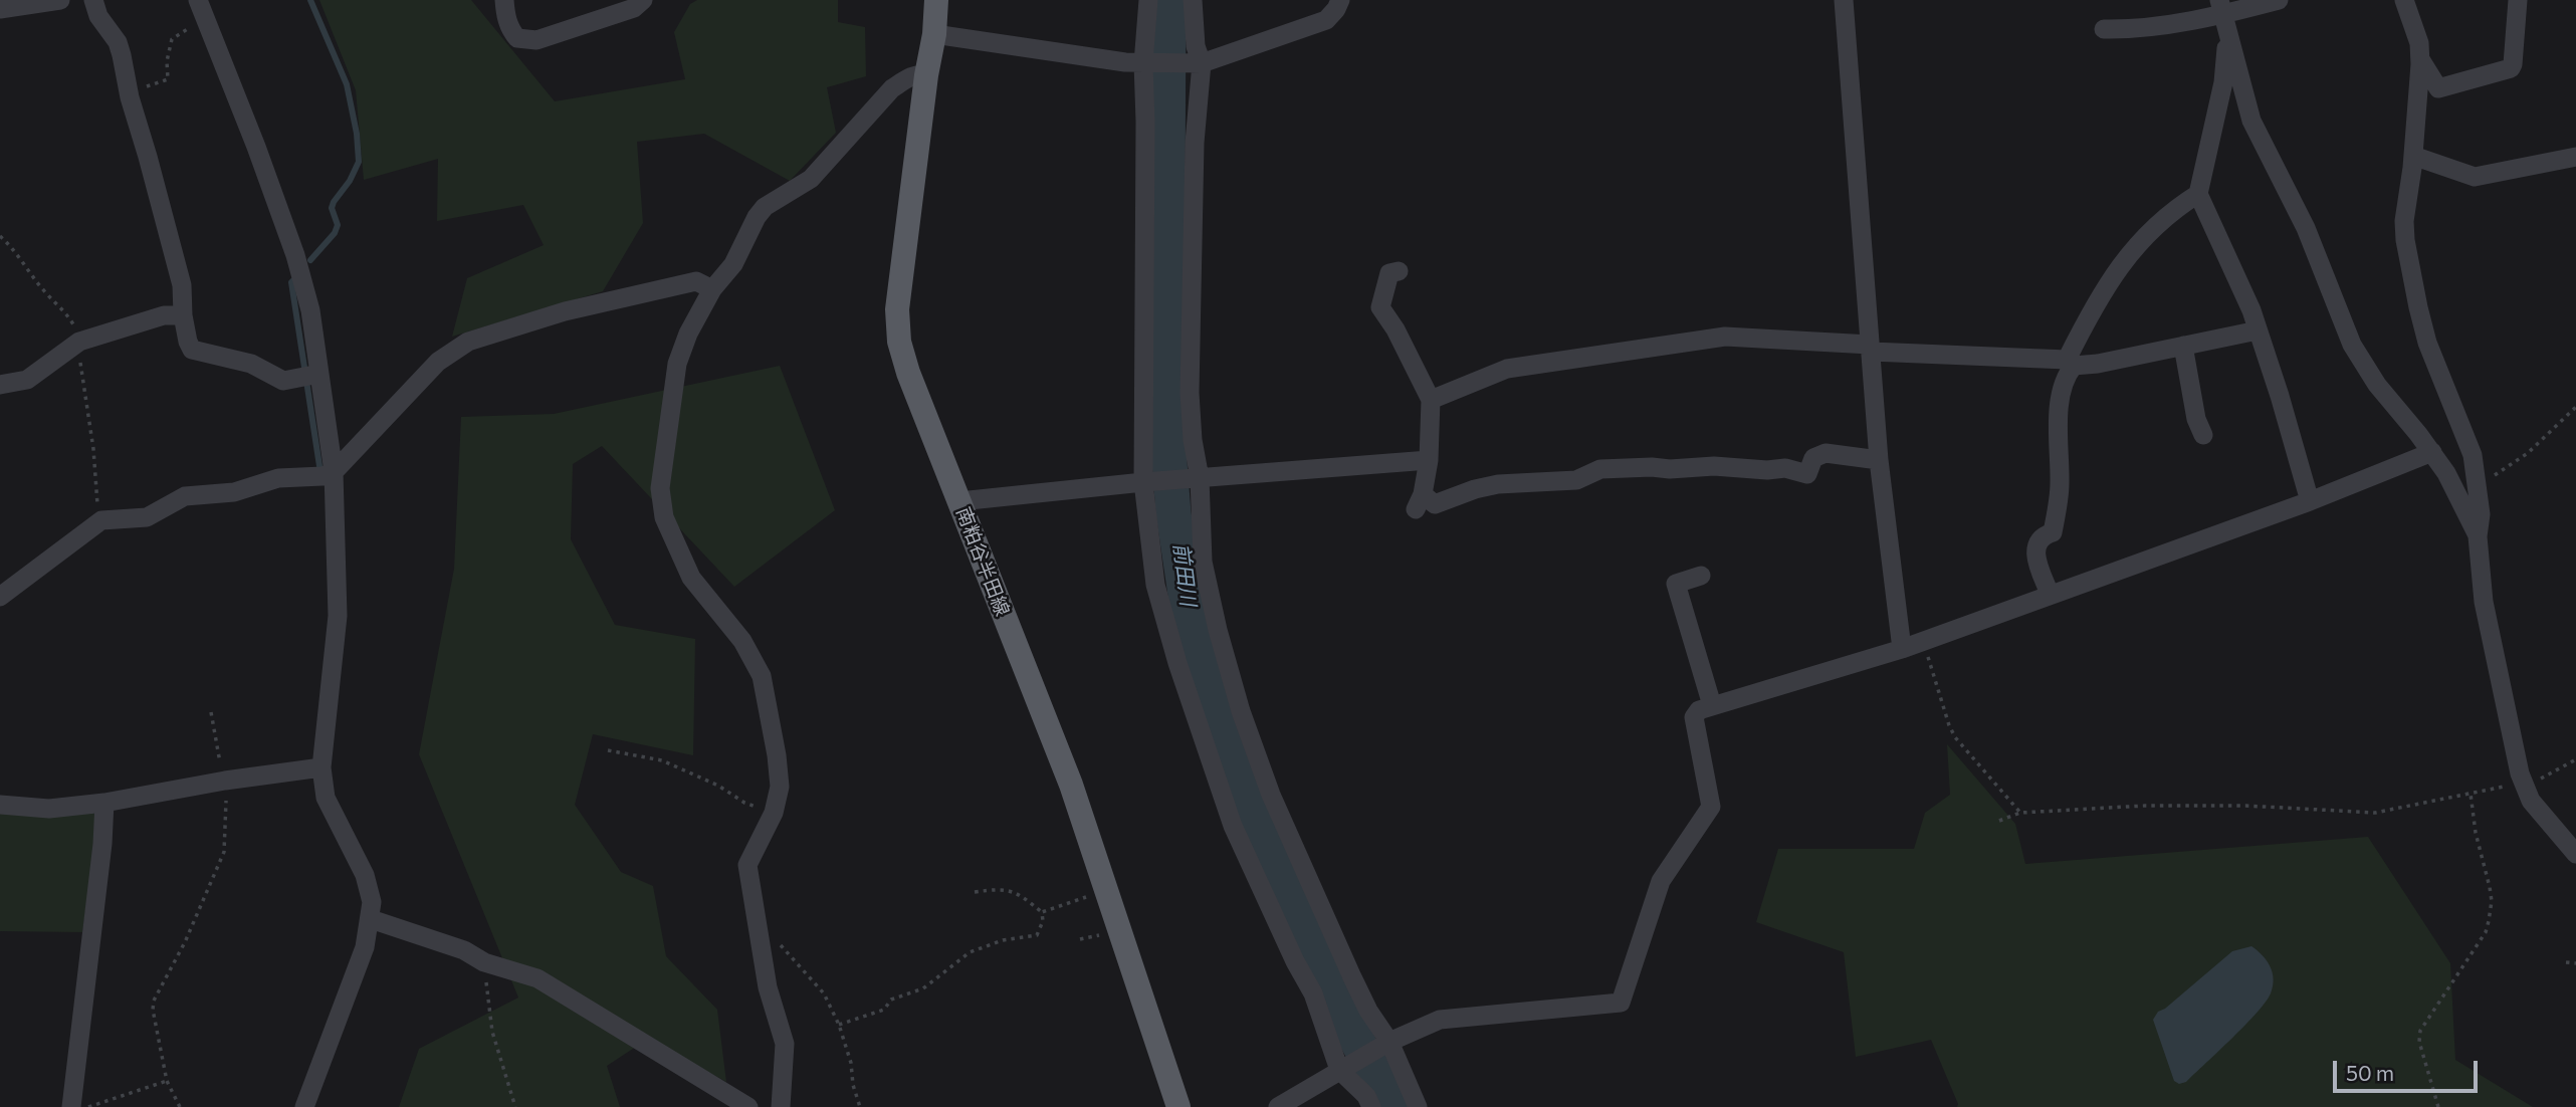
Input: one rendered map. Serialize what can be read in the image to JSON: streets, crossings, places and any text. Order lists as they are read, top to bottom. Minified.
{"streets":{"main road":["南粕谷半田線"]},"water":["前田川"],"scale_bar":"50 m"}
